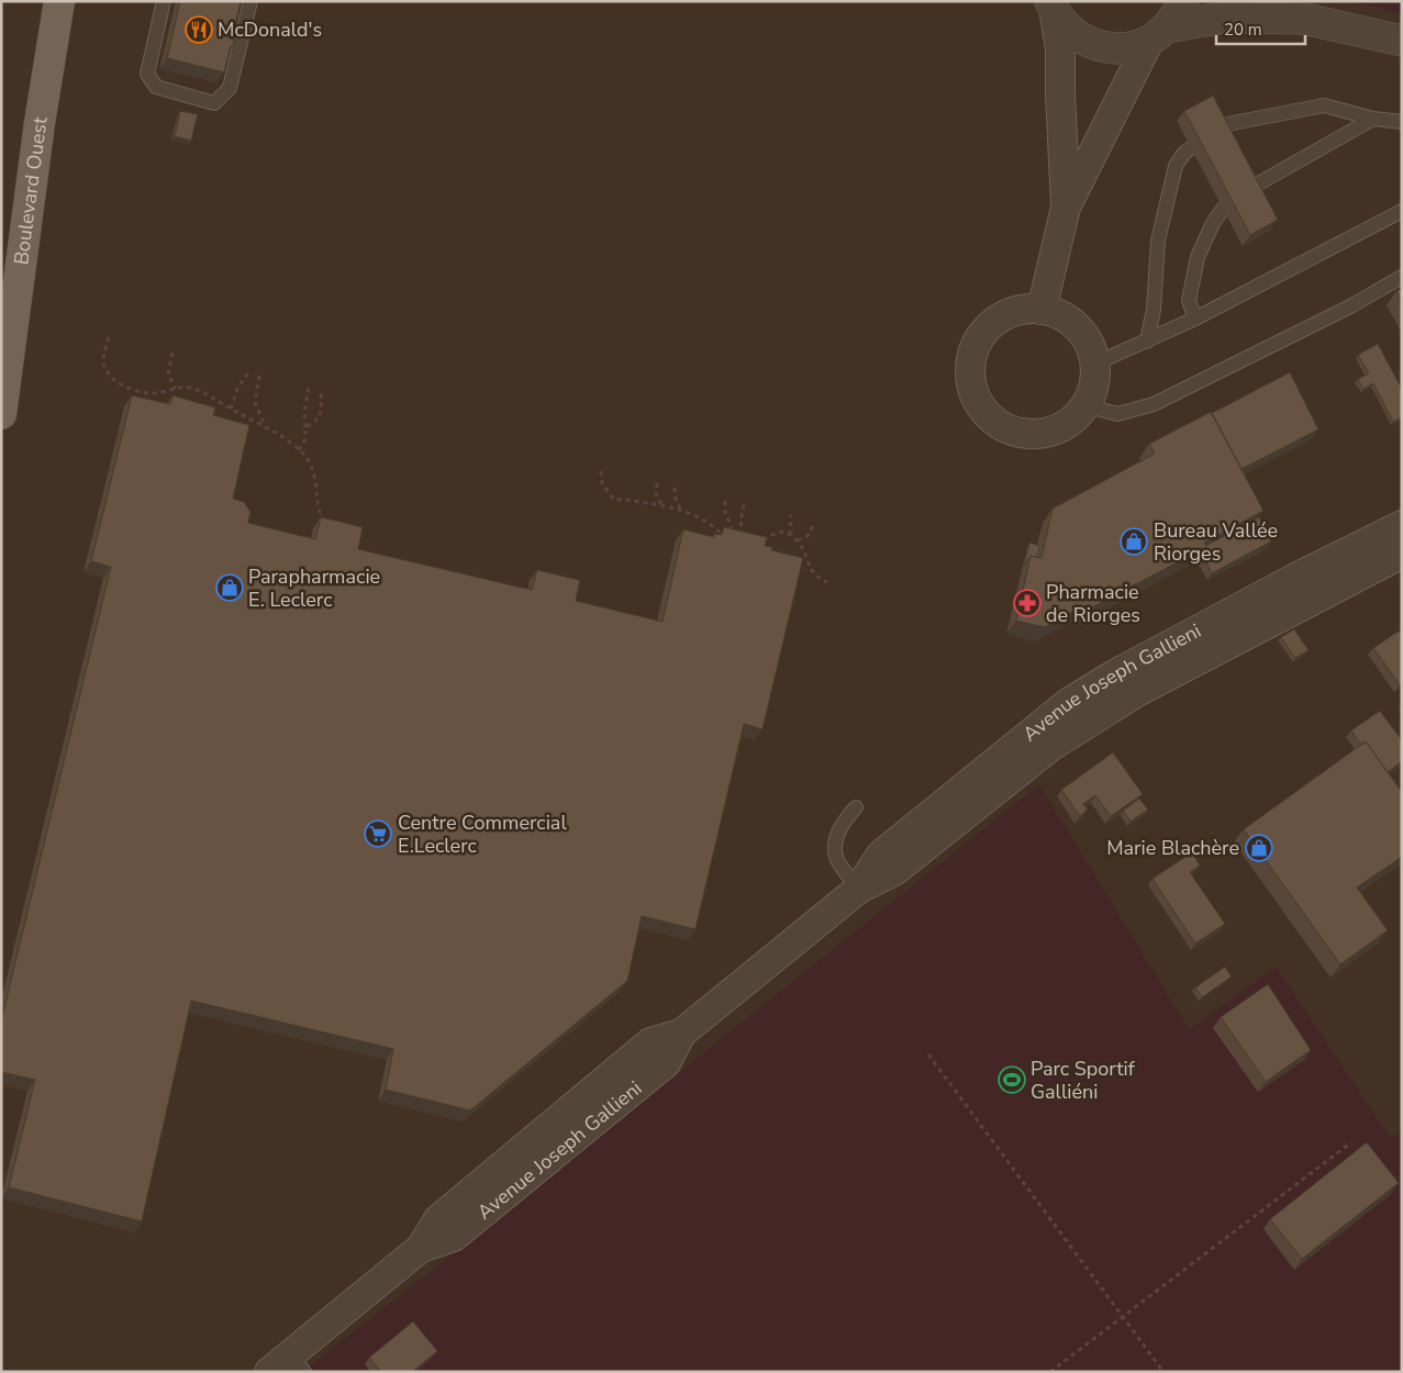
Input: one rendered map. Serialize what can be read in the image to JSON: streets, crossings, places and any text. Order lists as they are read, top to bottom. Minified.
{"streets":{"main road":["Boulevard Ouest"],"street":["Avenue Joseph Gallieni"]},"places":{"restaurant":["McDonald's"],"shop":["Bureau Vallée Riorges","Parapharmacie E. Leclerc","Marie Blachère"],"pharmacy":["Pharmacie de Riorges"],"supermarket":["Centre Commercial E.Leclerc"],"sports":["Parc Sportif Galliéni"]},"scale_bar":"20 m"}
